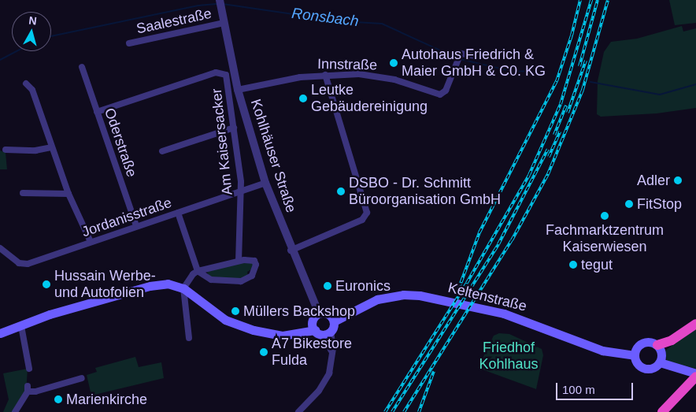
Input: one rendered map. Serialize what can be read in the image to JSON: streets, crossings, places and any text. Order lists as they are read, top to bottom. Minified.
{"streets":{"main road":["Keltenstraße"],"street":["Saalestraße","Innstraße","Am Kaisersacker","Oderstraße","Kohlhäuser Straße","Jordanisstraße"]},"crossings":[["Saalestraße","Kohlhäuser Straße"],["Innstraße","Kohlhäuser Straße"],["Am Kaisersacker","Oderstraße"],["Am Kaisersacker","Jordanisstraße"],["Oderstraße","Jordanisstraße"],["Kohlhäuser Straße","Jordanisstraße"],["Kohlhäuser Straße","Keltenstraße"]],"water":["Ronsbach"],"parks":["Friedhof Kohlhaus"],"places":["Autohaus Friedrich & Maier GmbH & C0. KG","Leutke Gebäudereinigung","Adler","DSBO - Dr. Schmitt Büroorganisation GmbH","FitStop","Fachmarktzentrum Kaiserwiesen","tegut","Hussain Werbe- und Autofolien","Euronics","Müllers Backshop","A7 Bikestore Fulda","Marienkirche"],"scale_bar":"100 m","north":"top"}
